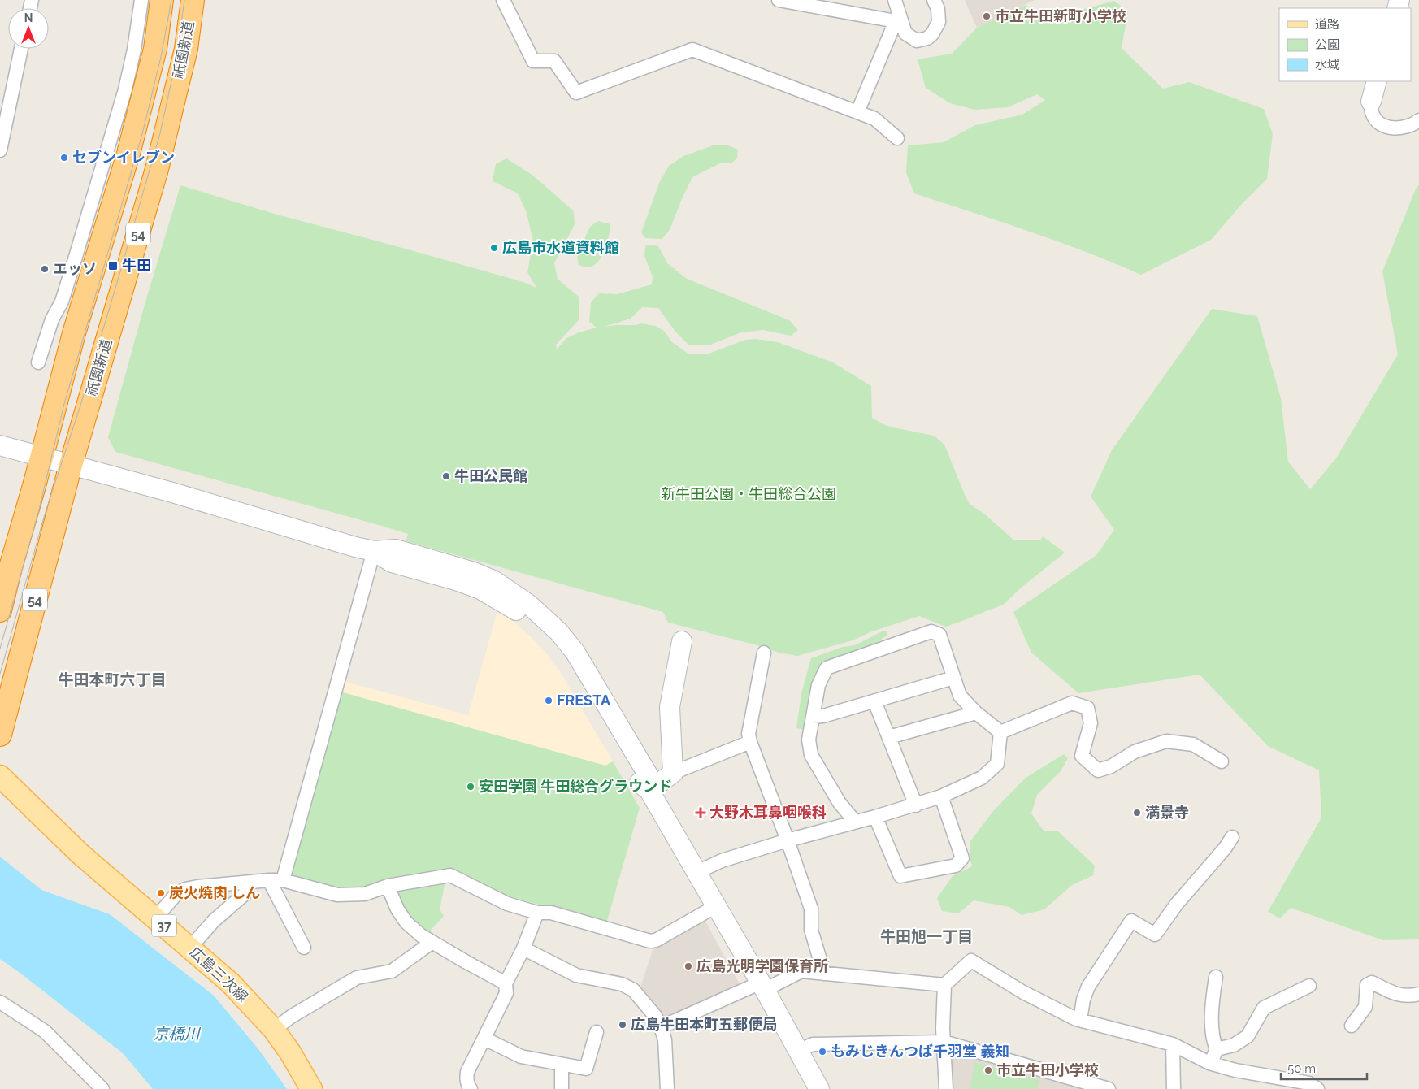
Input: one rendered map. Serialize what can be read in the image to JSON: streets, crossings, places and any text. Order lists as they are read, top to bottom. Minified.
{"streets":{"highway":["祇園新道","54"],"main road":["37","広島三次線"]},"districts":["牛田本町六丁目","牛田旭一丁目"],"water":["京橋川"],"parks":["新牛田公園・牛田総合公園"],"places":{"other":["市立牛田新町小学校","セブンイレブン","広島市水道資料館","エッソ","牛田公民館","FRESTA","安田学園 牛田総合グラウンド","満景寺","炭火焼肉 しん","広島光明学園保育所","広島牛田本町五郵便局","もみじきんつば千羽堂 義知","市立牛田小学校"],"transit":["牛田"],"health":["大野木耳鼻咽喉科"]},"legend":["道路","公園","水域"],"scale_bar":"50 m","north":"top"}
